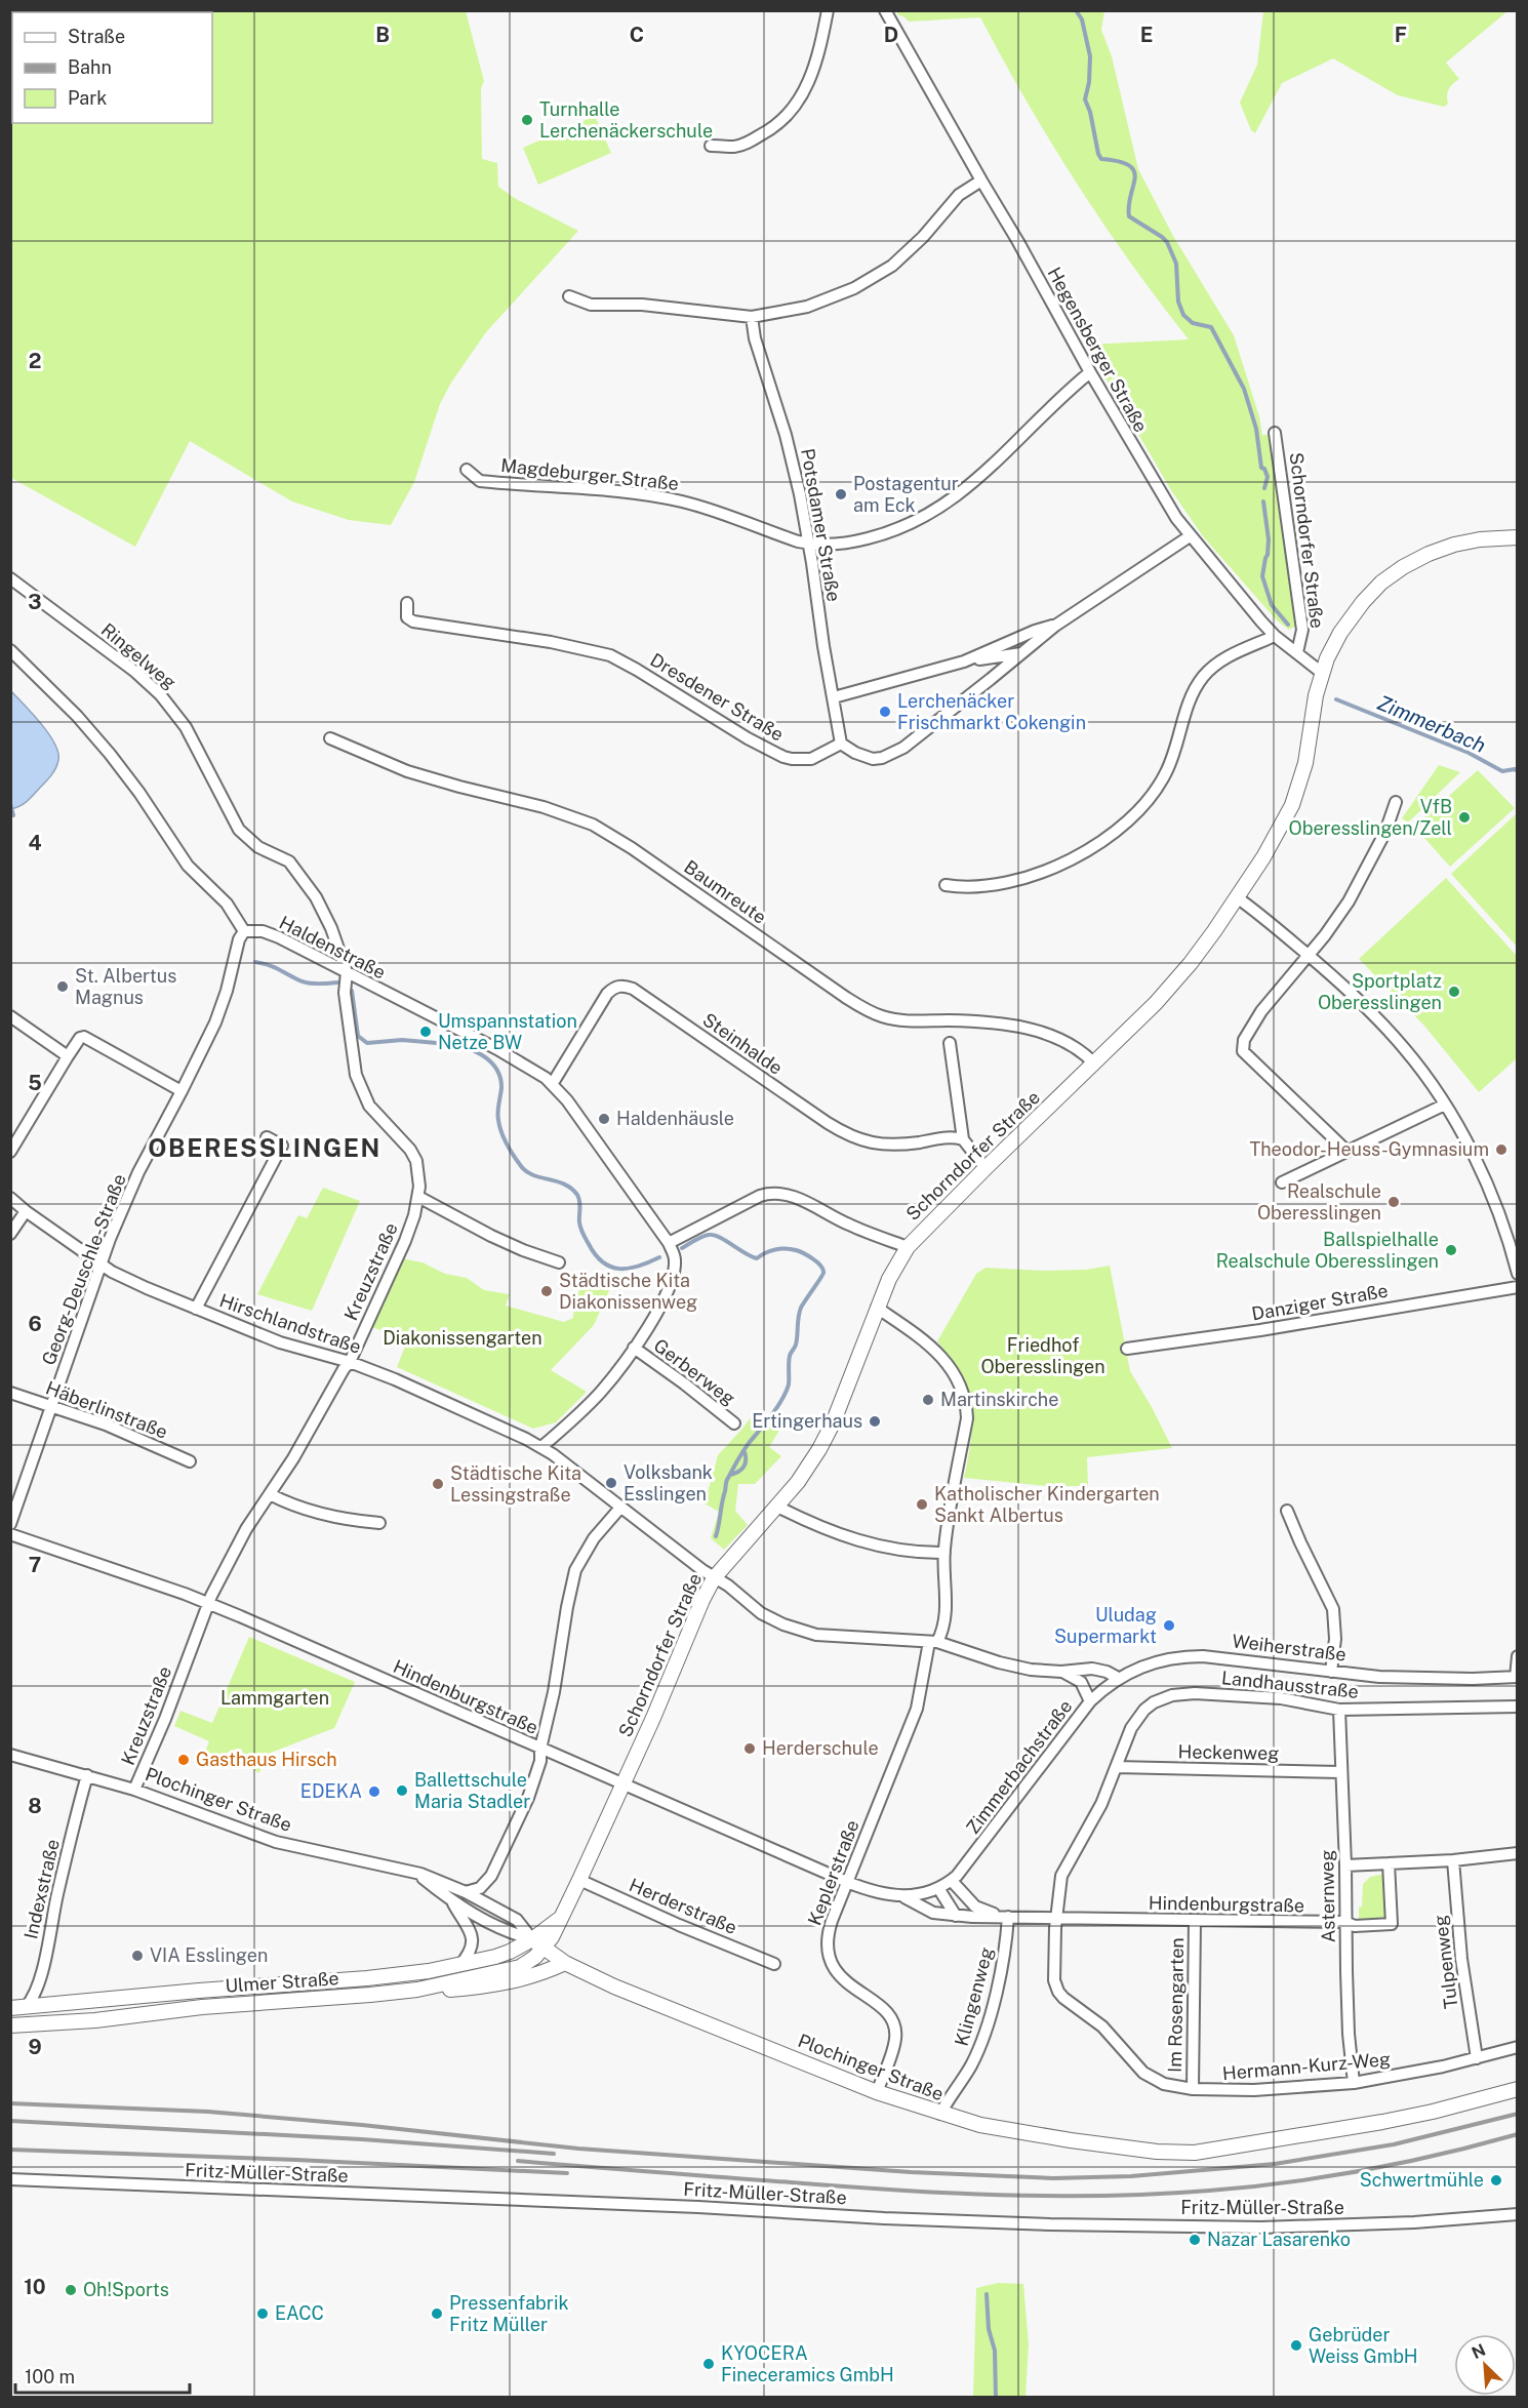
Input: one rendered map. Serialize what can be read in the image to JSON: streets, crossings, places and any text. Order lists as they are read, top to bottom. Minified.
{"streets":{"main road":["Schorndorfer Straße","Plochinger Straße","Ulmer Straße"],"street":["Hegensberger Straße","Magdeburger Straße","Potsdamer Straße","Ringelweg","Dresdener Straße","Baumreute","Haldenstraße","Steinhalde","Georg-Deuschle-Straße","Kreuzstraße","Danziger Straße","Hirschlandstraße","Gerberweg","Häberlinstraße","Weiherstraße","Landhausstraße","Hindenburgstraße","Heckenweg","Zimmerbachstraße","Keplerstraße","Indexstraße","Asternweg","Herderstraße","Tulpenweg","Klingenweg","Im Rosengarten","Hermann-Kurz-Weg","Fritz-Müller-Straße"]},"crossings":[["Hegensberger Straße","Magdeburger Straße"],["Hegensberger Straße","Schorndorfer Straße"],["Magdeburger Straße","Potsdamer Straße"],["Potsdamer Straße","Dresdener Straße"],["Schorndorfer Straße","Baumreute"],["Schorndorfer Straße","Hirschlandstraße"],["Schorndorfer Straße","Hindenburgstraße"],["Schorndorfer Straße","Plochinger Straße"],["Schorndorfer Straße","Keplerstraße"],["Schorndorfer Straße","Herderstraße"],["Schorndorfer Straße","Ulmer Straße"],["Ringelweg","Kreuzstraße"],["Haldenstraße","Steinhalde"],["Haldenstraße","Georg-Deuschle-Straße"],["Haldenstraße","Kreuzstraße"],["Georg-Deuschle-Straße","Hirschlandstraße"],["Georg-Deuschle-Straße","Häberlinstraße"],["Kreuzstraße","Hirschlandstraße"],["Kreuzstraße","Hindenburgstraße"],["Kreuzstraße","Plochinger Straße"],["Weiherstraße","Zimmerbachstraße"],["Landhausstraße","Hindenburgstraße"],["Landhausstraße","Heckenweg"],["Landhausstraße","Asternweg"],["Landhausstraße","Hermann-Kurz-Weg"],["Hindenburgstraße","Zimmerbachstraße"],["Hindenburgstraße","Keplerstraße"],["Hindenburgstraße","Asternweg"],["Hindenburgstraße","Klingenweg"],["Hindenburgstraße","Im Rosengarten"],["Hindenburgstraße","Hermann-Kurz-Weg"],["Heckenweg","Asternweg"],["Plochinger Straße","Keplerstraße"],["Plochinger Straße","Indexstraße"],["Plochinger Straße","Ulmer Straße"],["Plochinger Straße","Klingenweg"],["Indexstraße","Ulmer Straße"],["Asternweg","Hermann-Kurz-Weg"],["Tulpenweg","Hermann-Kurz-Weg"],["Im Rosengarten","Hermann-Kurz-Weg"]],"districts":["OBERESSLINGEN"],"water":["Zimmerbach"],"parks":["Diakonissengarten","Friedhof Oberesslingen","Lammgarten"],"places":["Turnhalle Lerchenäckerschule","Postagentur am Eck","Lerchenäcker Frischmarkt Cokengin","VfB Oberesslingen/Zell","St. Albertus Magnus","Sportplatz Oberesslingen","Umspannstation Netze BW","Haldenhäusle","Theodor-Heuss-Gymnasium","Realschule Oberesslingen","Ballspielhalle Realschule Oberesslingen","Städtische Kita Diakonissenweg","Martinskirche","Ertingerhaus","Volksbank Esslingen","Städtische Kita Lessingstraße","Katholischer Kindergarten Sankt Albertus","Uludag Supermarkt","Herderschule","Gasthaus Hirsch","Ballettschule Maria Stadler","EDEKA","VIA Esslingen","Schwertmühle","Nazar Lasarenko","Oh!Sports","EACC","Pressenfabrik Fritz Müller","Gebrüder Weiss GmbH","KYOCERA Fineceramics GmbH"],"legend":["Straße","Bahn","Park"],"scale_bar":"100 m","north":"top left","grid":{"columns":["B","C","D","E","F"],"rows":["2","3","4","5","6","7","8","9","10"]}}
